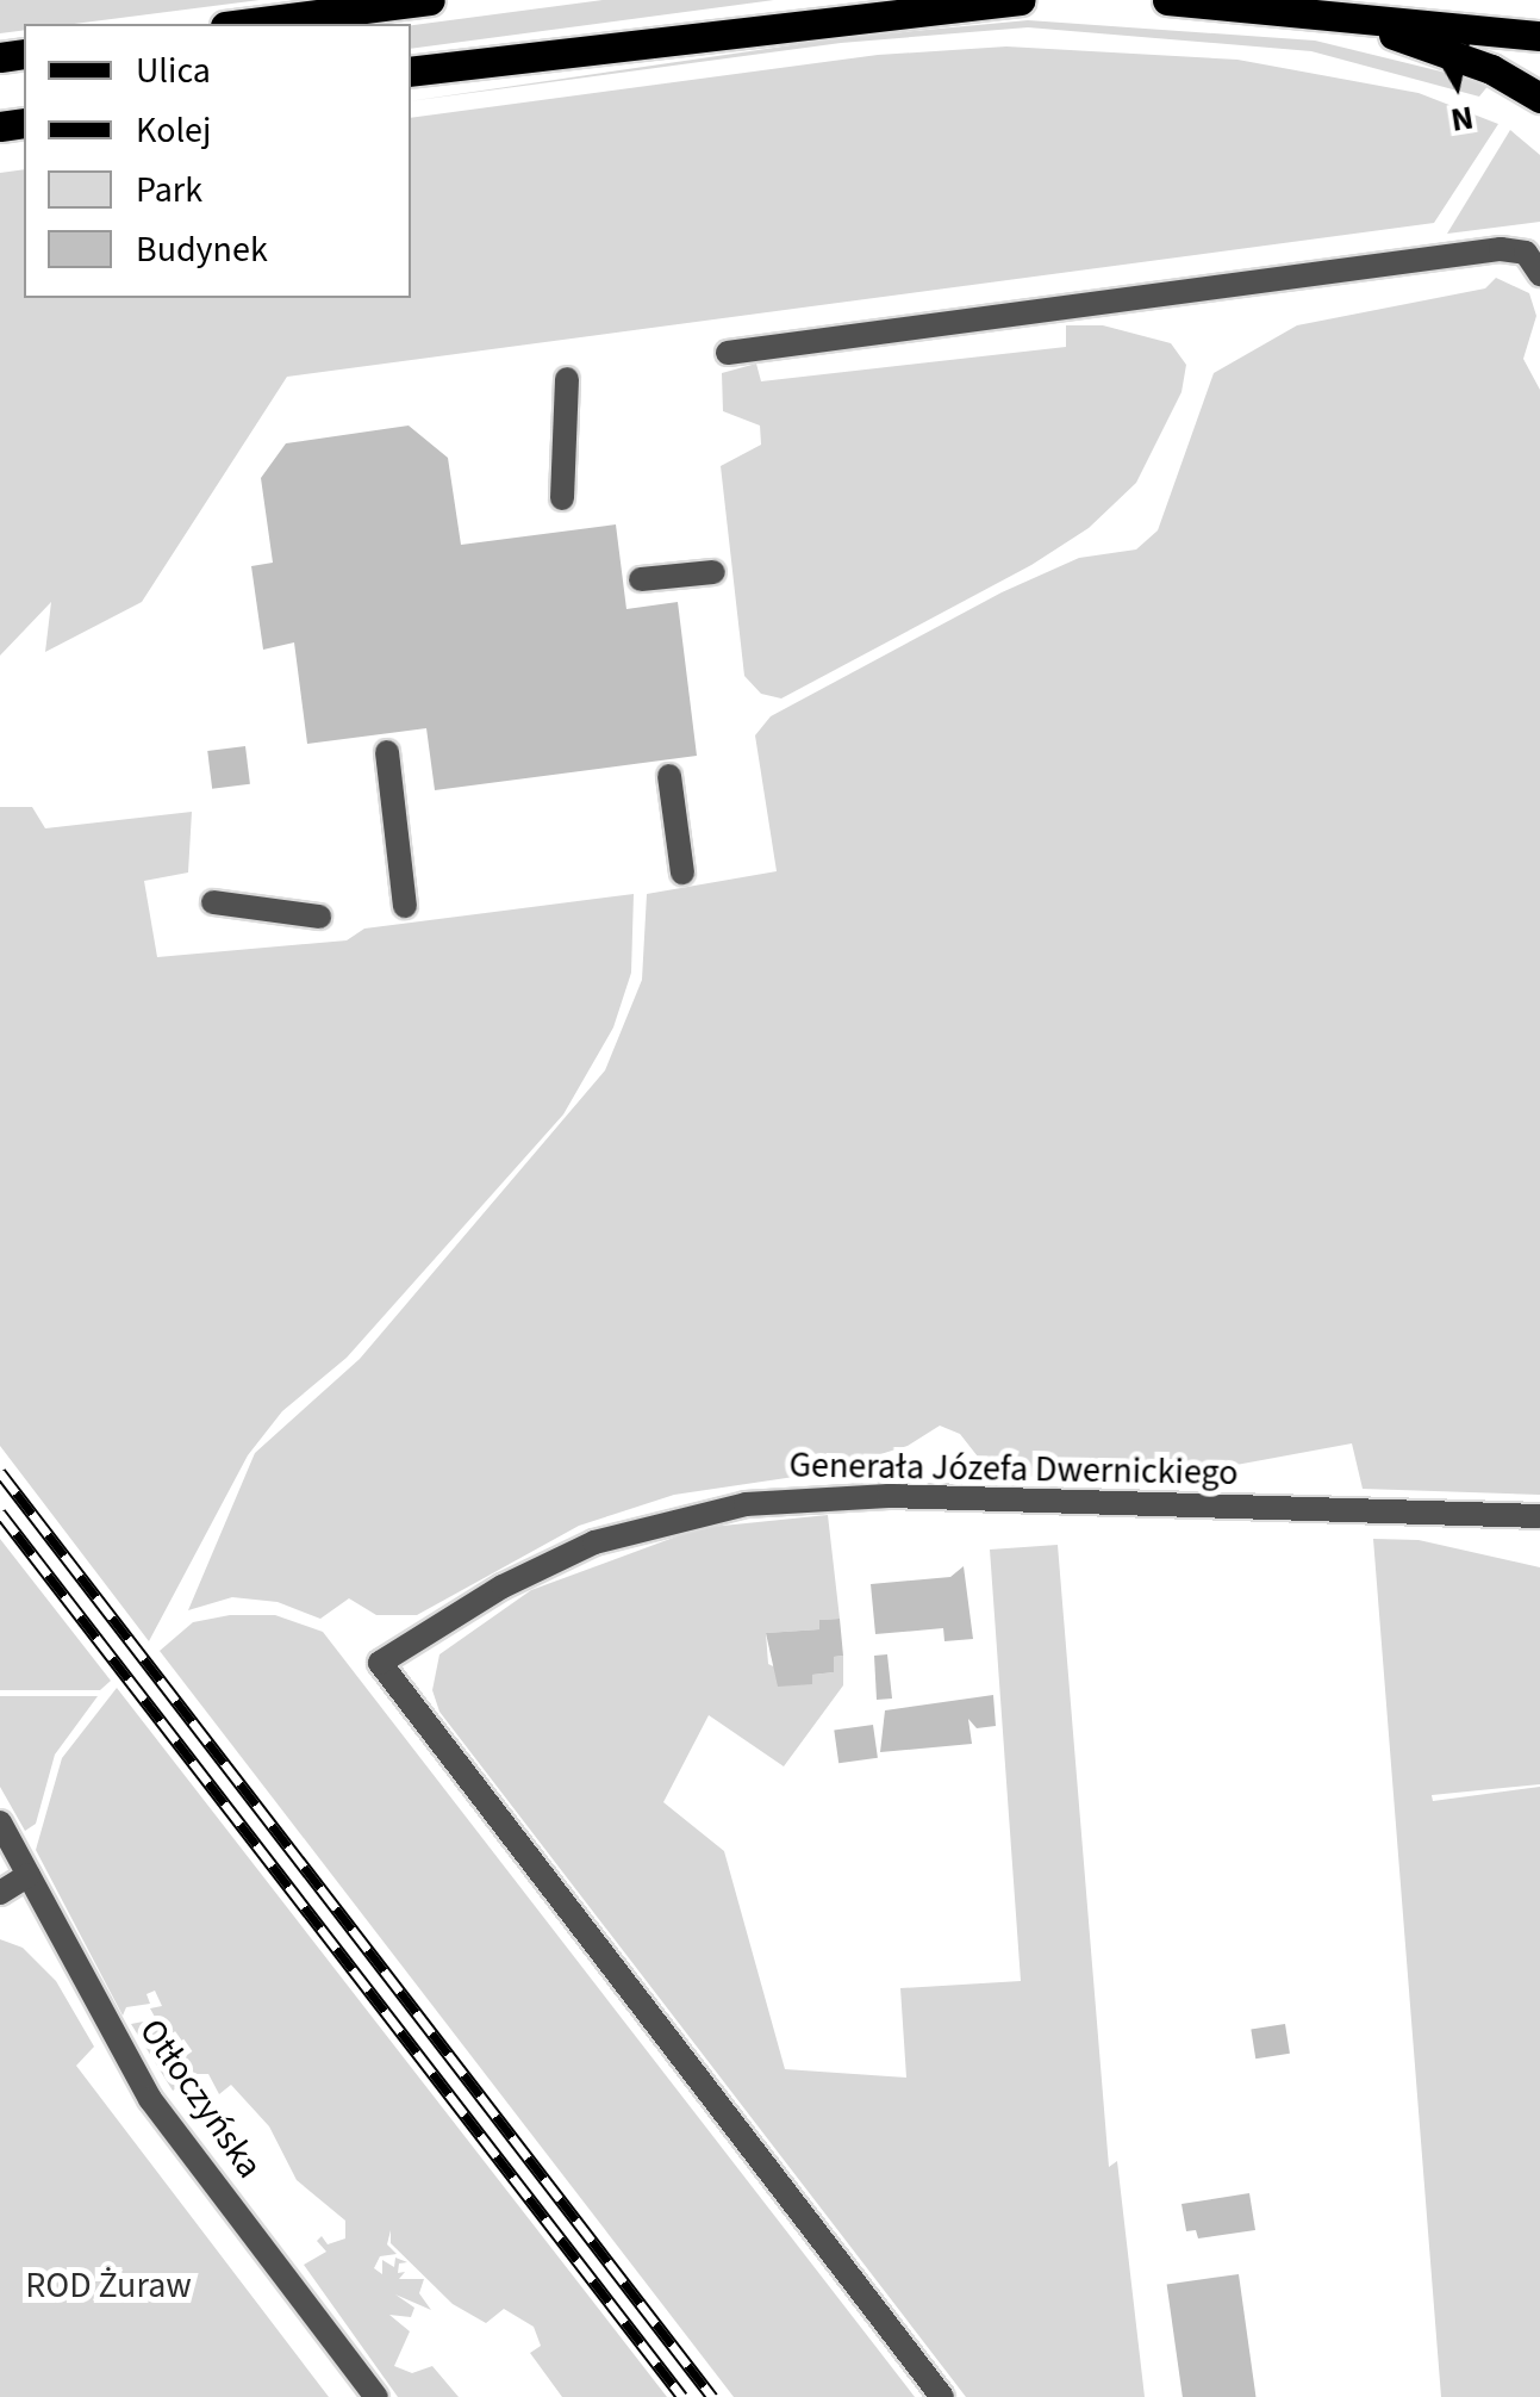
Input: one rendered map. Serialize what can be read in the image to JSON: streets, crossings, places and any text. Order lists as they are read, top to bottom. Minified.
{"streets":{"street":["Generała Józefa Dwernickiego","Otłoczyńska"]},"parks":["ROD Żuraw"],"legend":["Ulica","Kolej","Park","Budynek"],"north":"bottom"}
